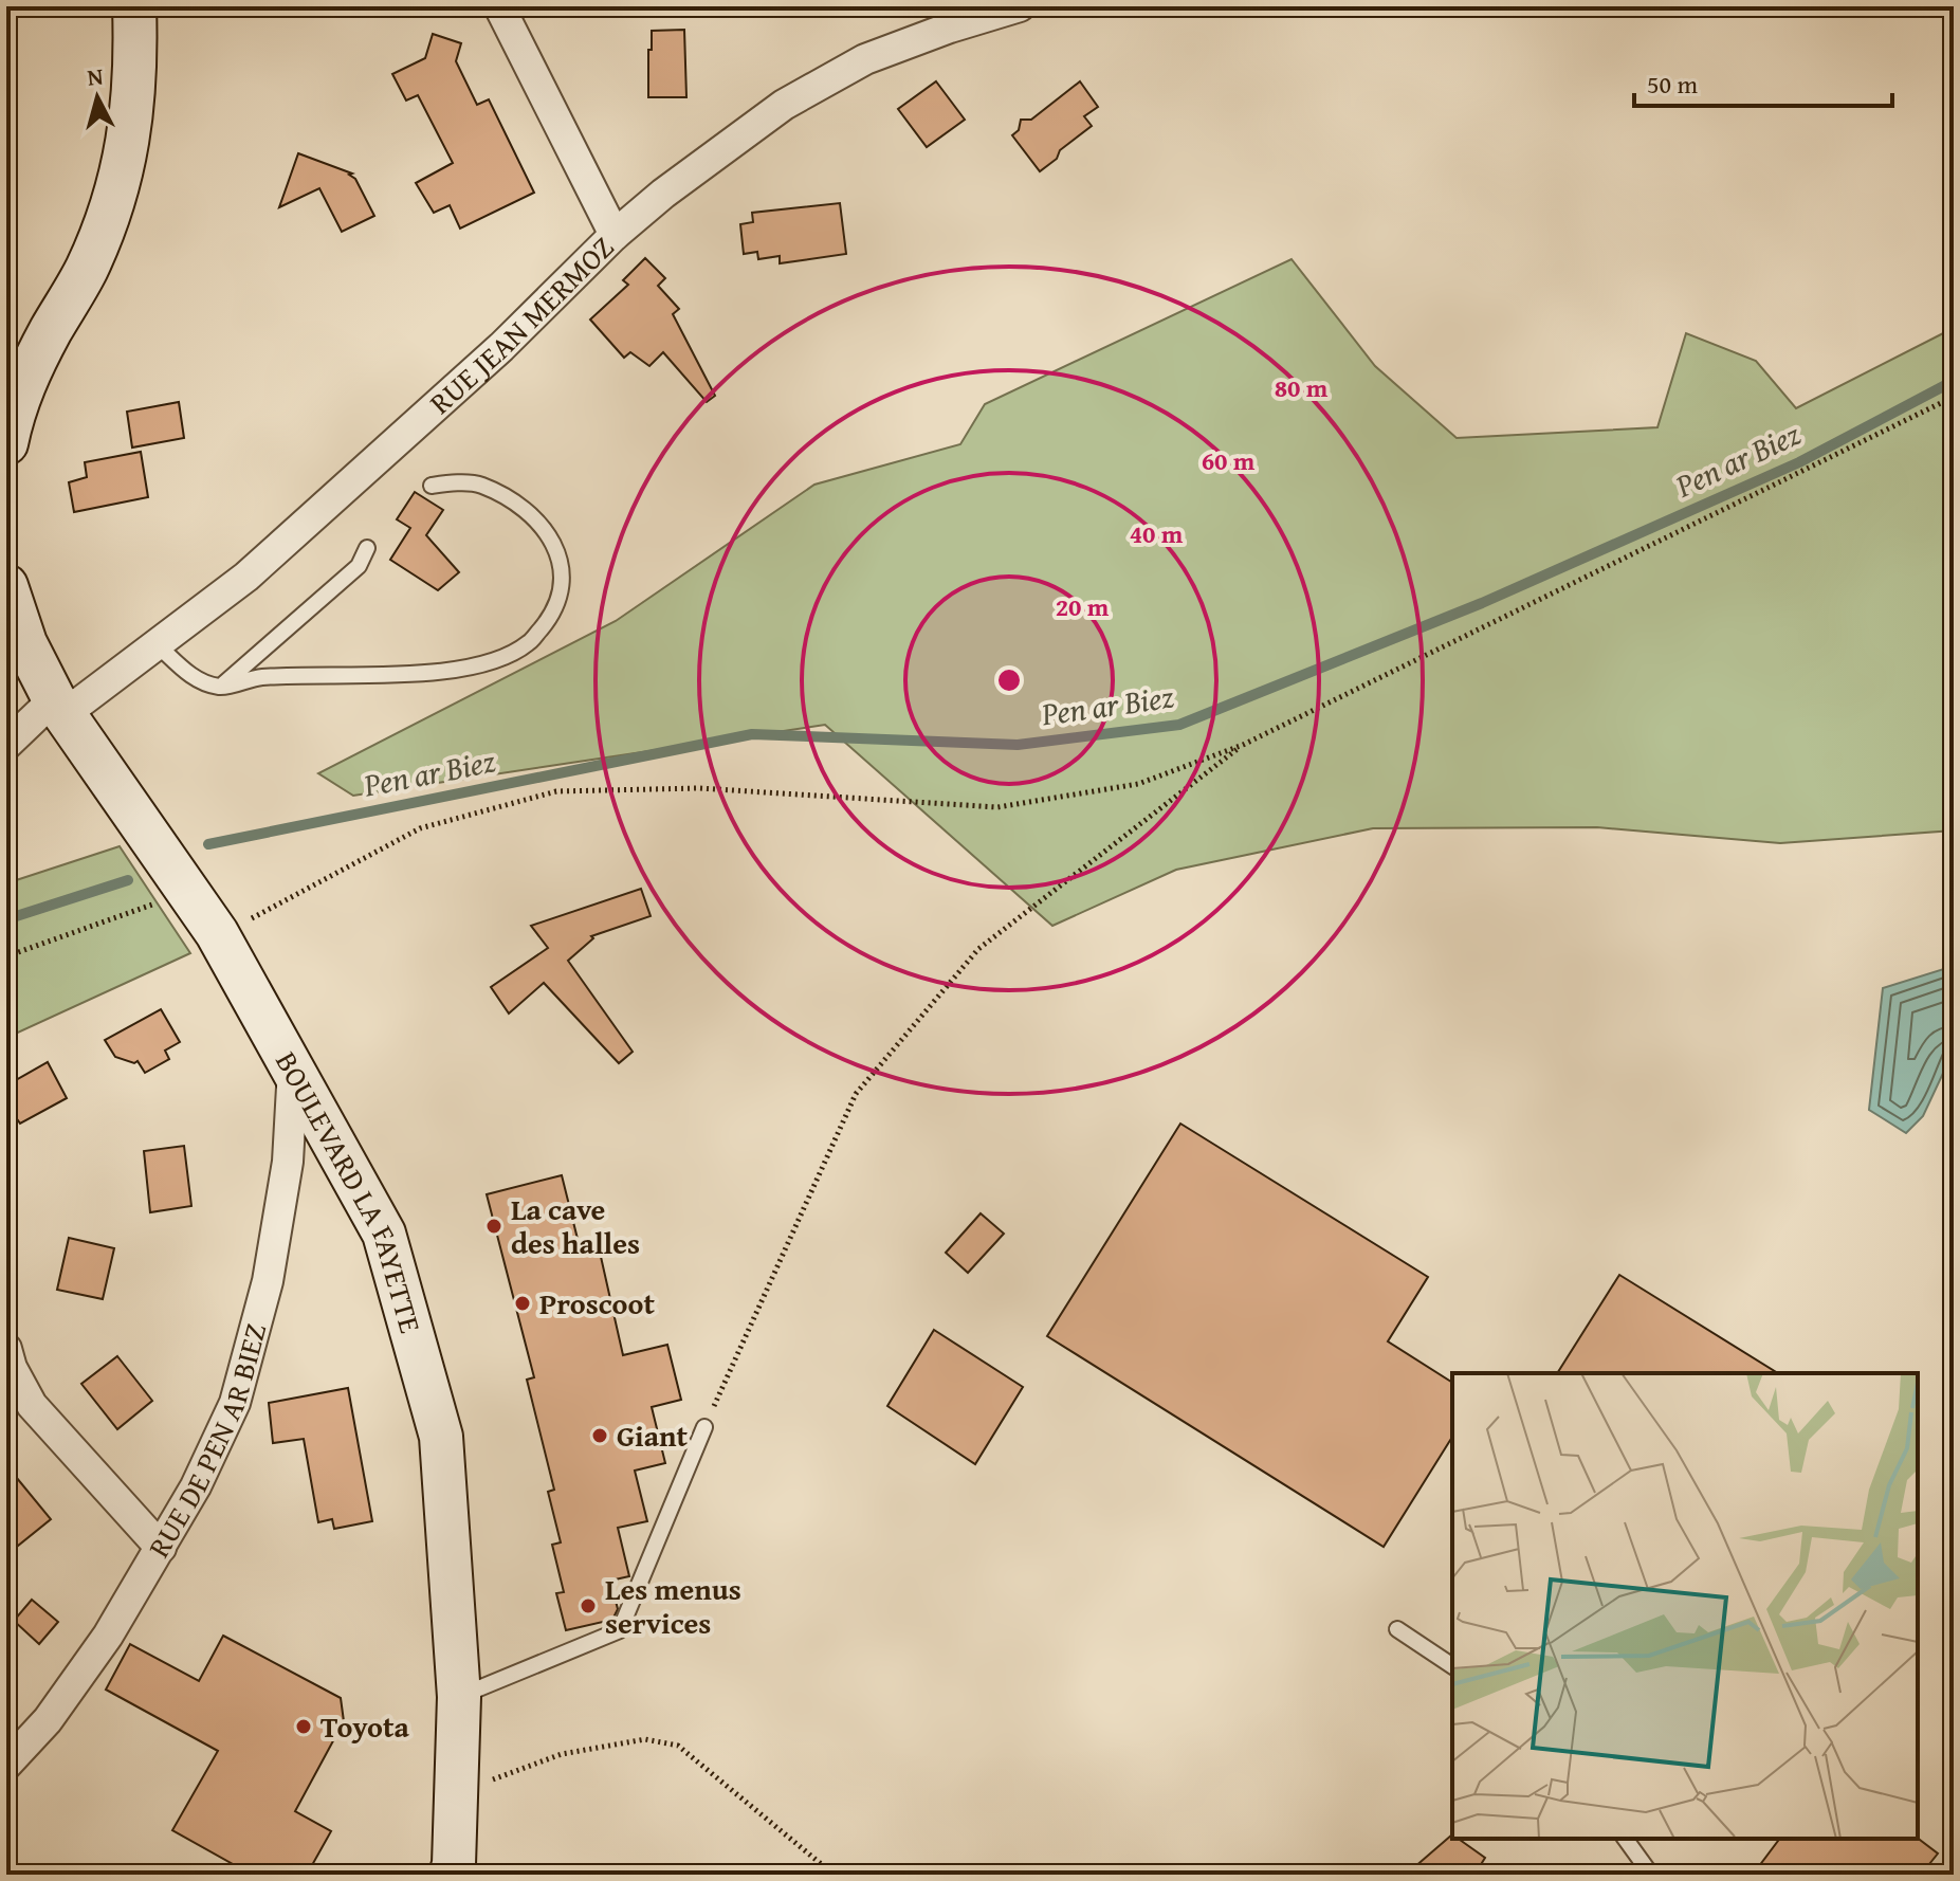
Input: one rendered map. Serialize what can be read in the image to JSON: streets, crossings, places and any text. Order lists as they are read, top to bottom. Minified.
{"streets":{"main road":["BOULEVARD LA FAYETTE"],"street":["RUE JEAN MERMOZ","RUE DE PEN AR BIEZ"]},"crossings":[["RUE JEAN MERMOZ","BOULEVARD LA FAYETTE"],["BOULEVARD LA FAYETTE","RUE DE PEN AR BIEZ"]],"water":["Pen ar Biez"],"places":["La cave des halles","Proscoot","Giant","Les menus services","Toyota"],"scale_bar":"50 m","north":"top","rings":["80 m","60 m","40 m","20 m"]}
